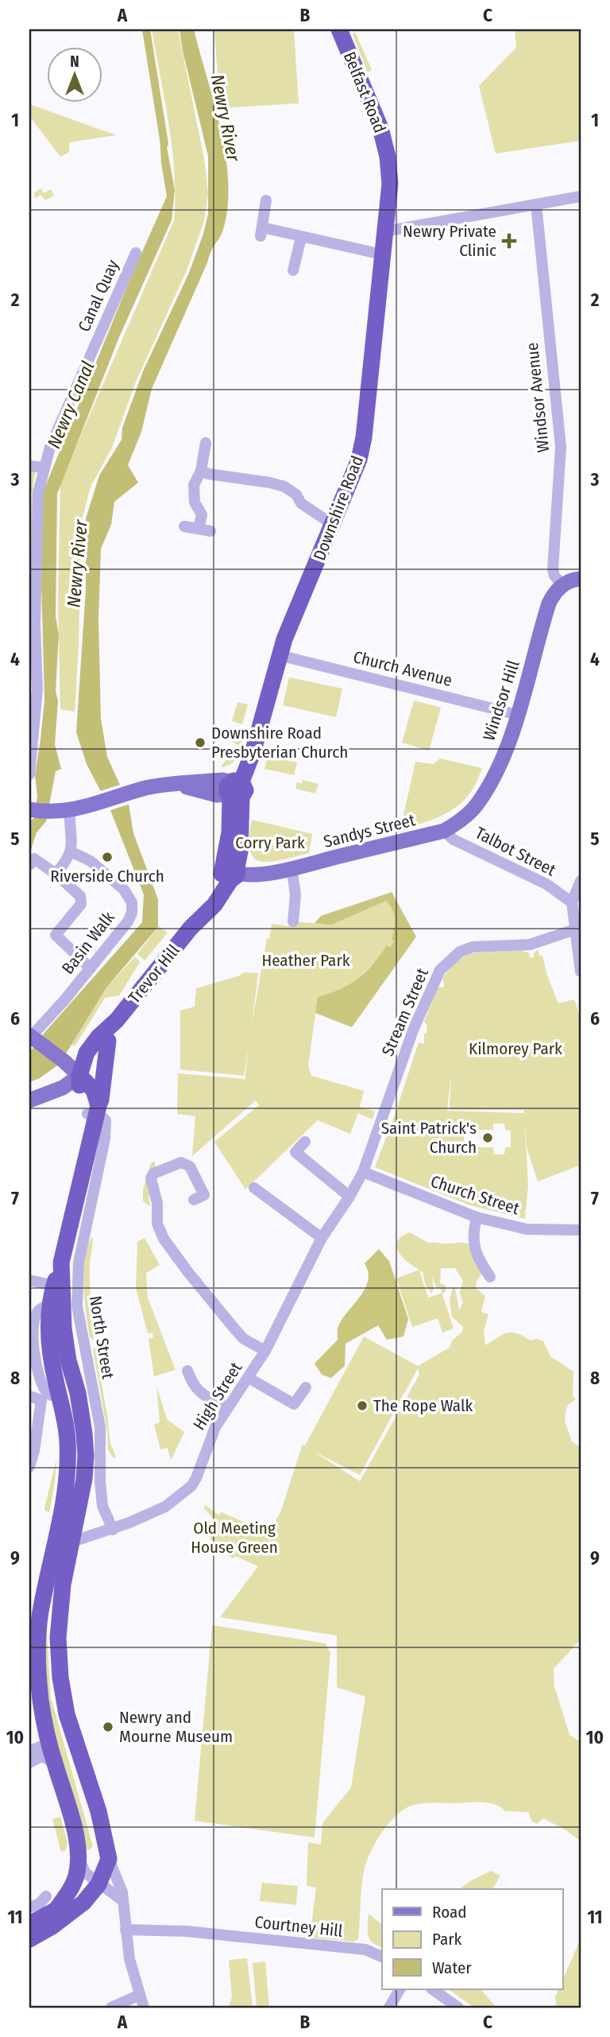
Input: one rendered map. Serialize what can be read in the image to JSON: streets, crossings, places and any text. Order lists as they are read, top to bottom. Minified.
{"streets":{"highway":["Belfast Road","Downshire Road","Trevor Hill"],"main road":["Windsor Hill","Sandys Street"],"street":["Canal Quay","Windsor Avenue","Church Avenue","Talbot Street","Basin Walk","Stream Street","Church Street","North Street","High Street","Courtney Hill"]},"crossings":[["Belfast Road","Downshire Road"],["Windsor Avenue","Windsor Hill"],["Downshire Road","Church Avenue"],["Downshire Road","Sandys Street"],["Downshire Road","Trevor Hill"],["Church Avenue","Windsor Hill"],["Windsor Hill","Sandys Street"],["Windsor Hill","Talbot Street"],["Sandys Street","Talbot Street"],["Sandys Street","Trevor Hill"],["Stream Street","Church Street"],["Stream Street","High Street"],["Church Street","High Street"],["North Street","High Street"]],"water":["Newry River","Newry Canal"],"parks":["Corry Park","Heather Park","Kilmorey Park","Old Meeting House Green"],"places":{"health":["Newry Private Clinic"],"other":["Downshire Road Presbyterian Church","Riverside Church","Saint Patrick's Church","The Rope Walk","Newry and Mourne Museum"]},"legend":["Road","Park","Water"],"north":"top","grid":{"columns":["A","B","C"],"rows":["1","2","3","4","5","6","7","8","9","10","11"]}}
